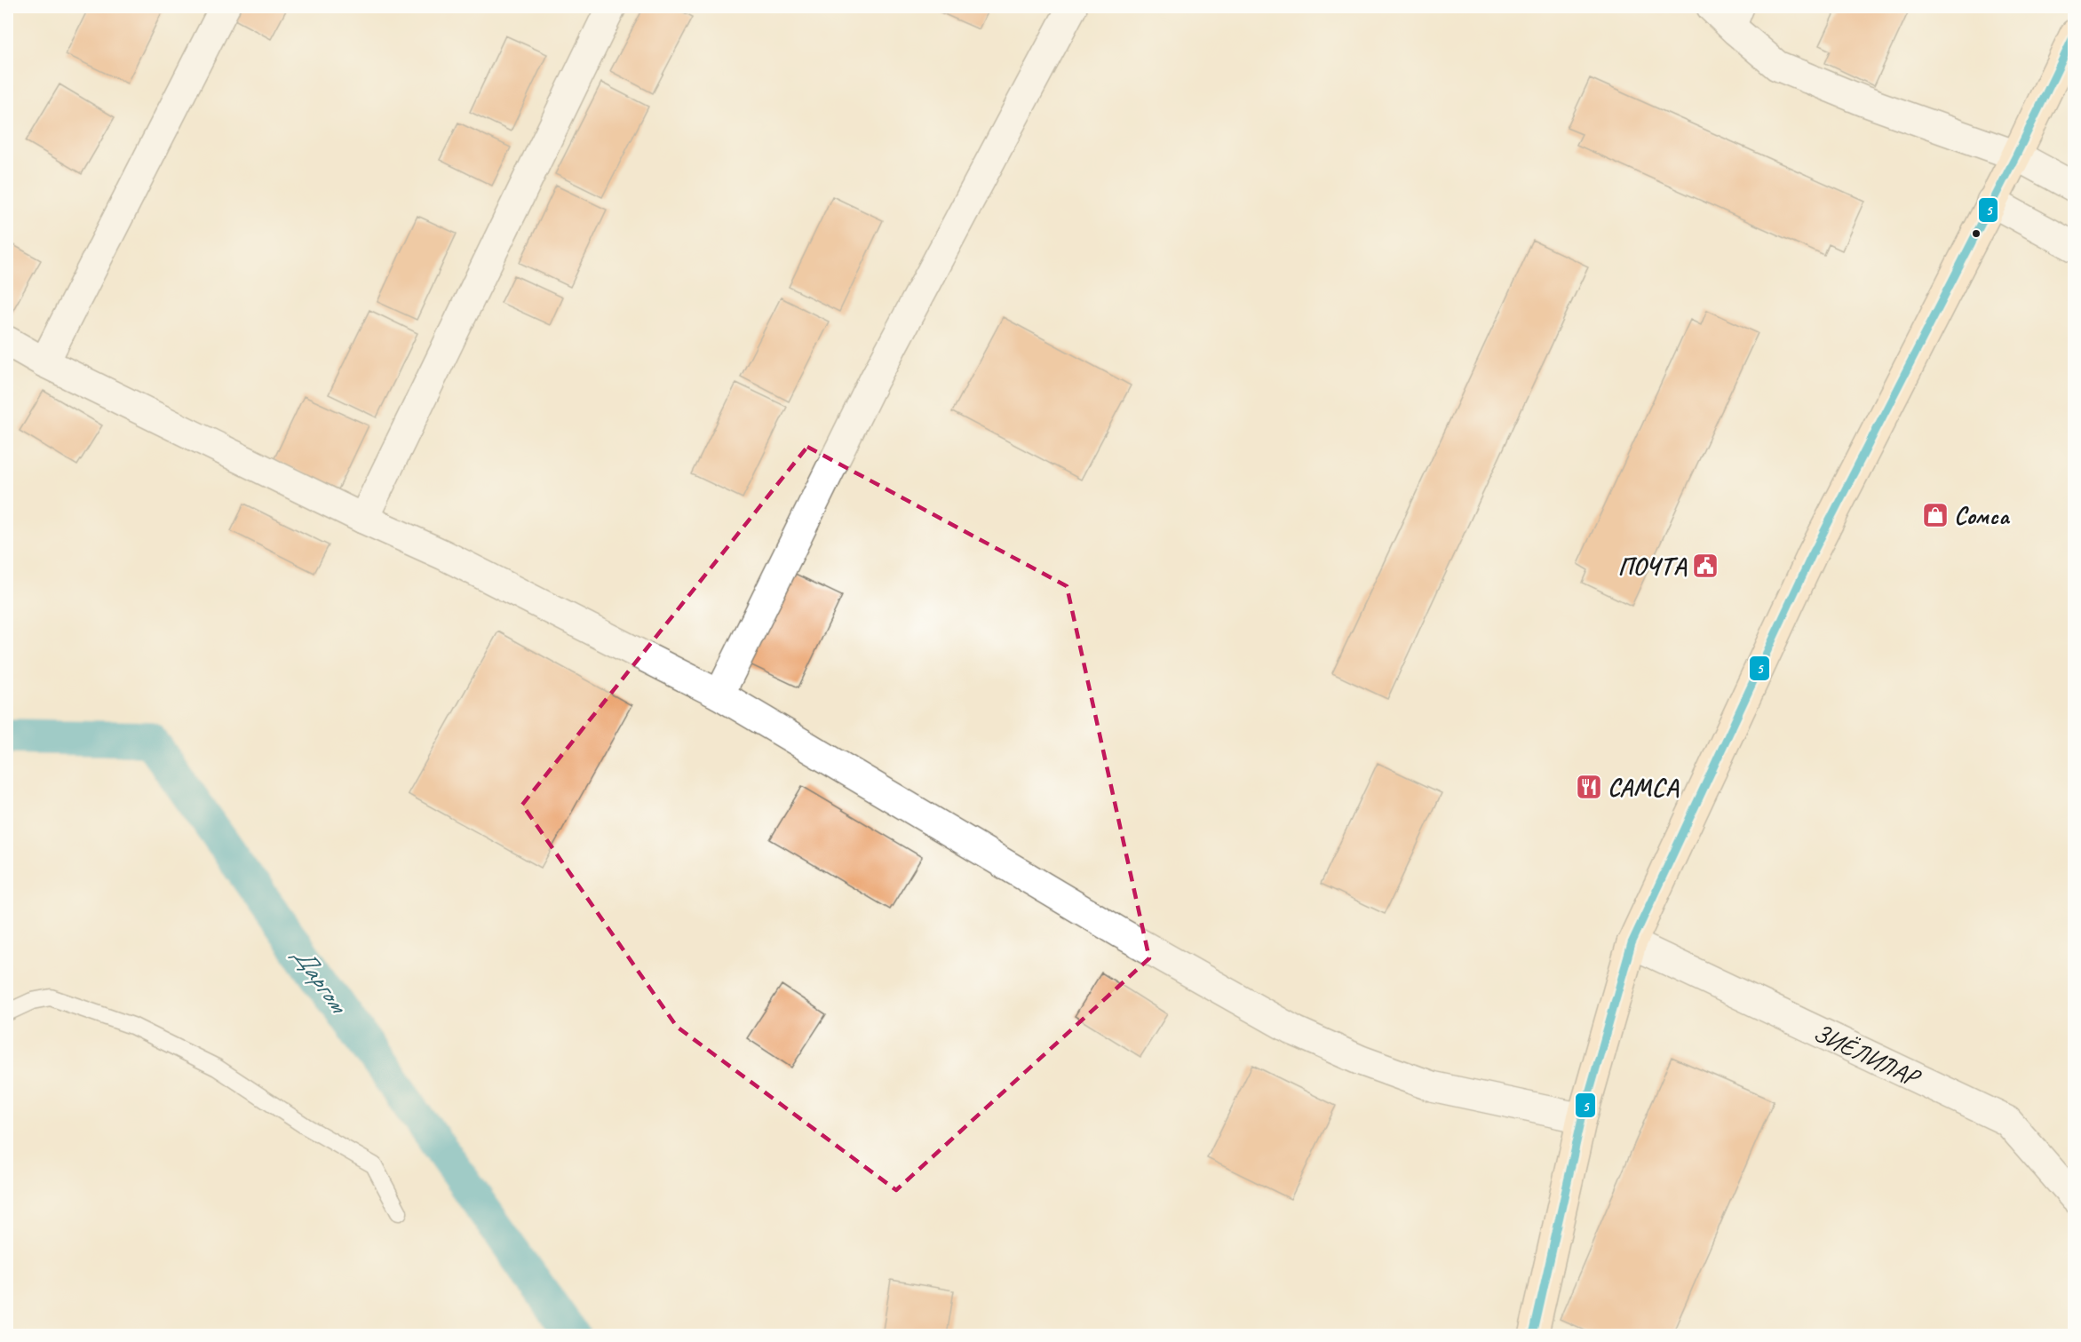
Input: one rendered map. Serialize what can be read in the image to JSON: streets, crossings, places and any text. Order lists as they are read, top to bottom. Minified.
{"streets":{"street":["ЗИЁЛИЛАР"]},"water":["Даргом"],"places":{"shop":["Сомса"],"public building":["ПОЧТА"],"restaurant":["САМСА"]},"lines":["transit line 5"]}
